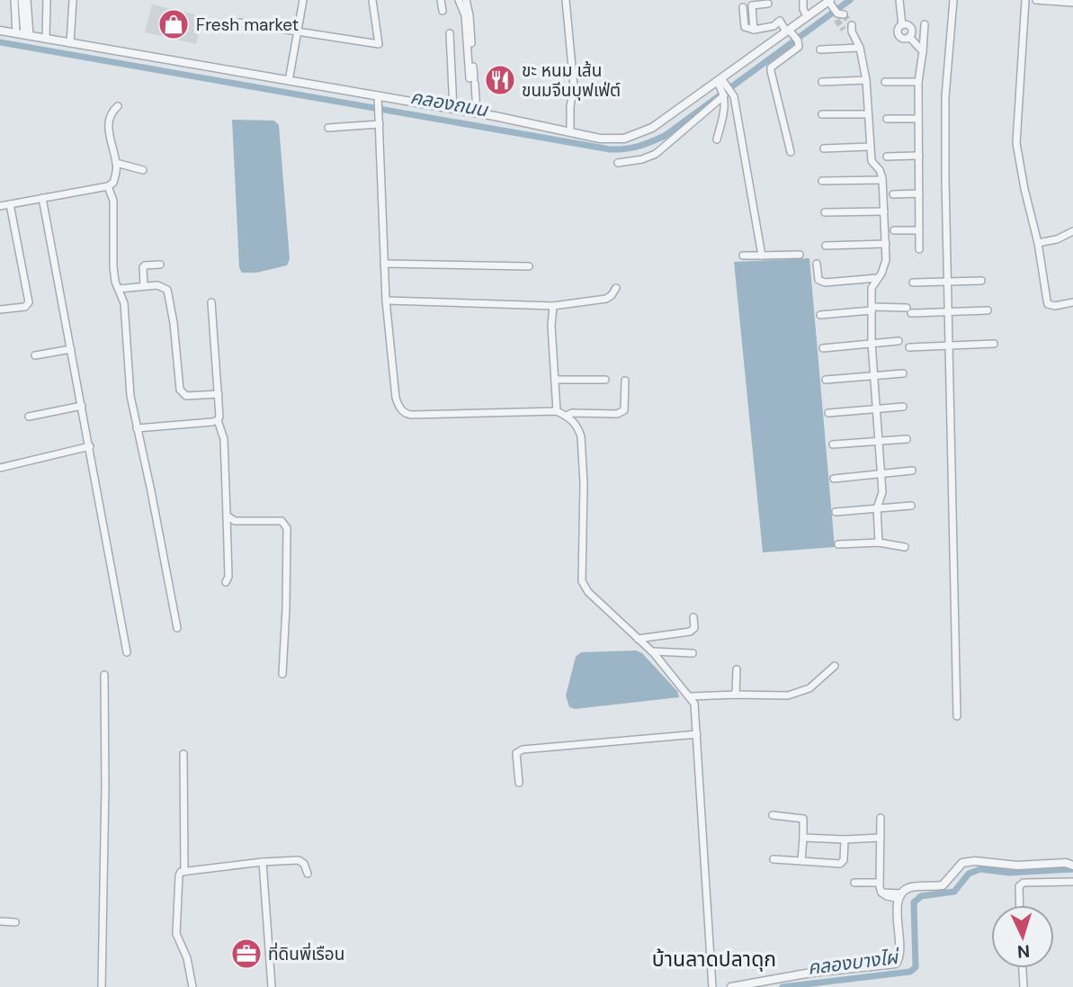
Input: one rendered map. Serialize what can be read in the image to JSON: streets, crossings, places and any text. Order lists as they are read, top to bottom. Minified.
{"districts":["บ้านลาดปลาดุก"],"water":["คลองถนน","คลองบางไผ่"],"places":{"shop":["Fresh market"],"restaurant":["ขะ หนม เส้น ขนมจีนบุฟเฟ่ต์"],"office":["ที่ดินพี่เรือน"]},"north":"bottom"}
